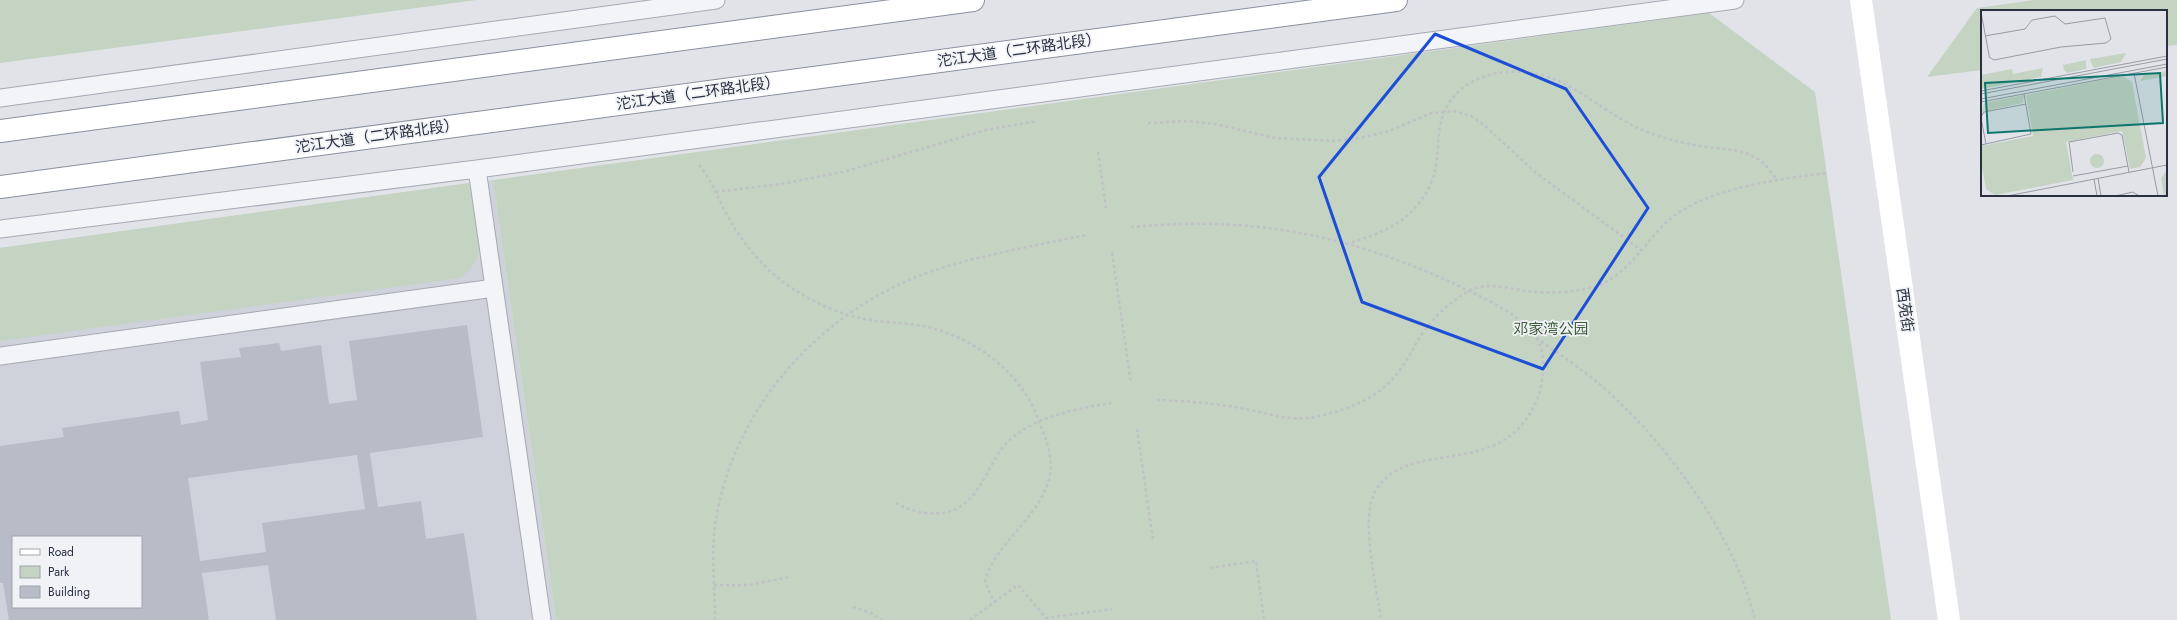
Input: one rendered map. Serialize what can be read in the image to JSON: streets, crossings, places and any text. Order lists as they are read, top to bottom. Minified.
{"streets":{"main road":["沱江大道（二环路北段）","西苑街"]},"parks":["邓家湾公园"],"legend":["Road","Park","Building"]}
